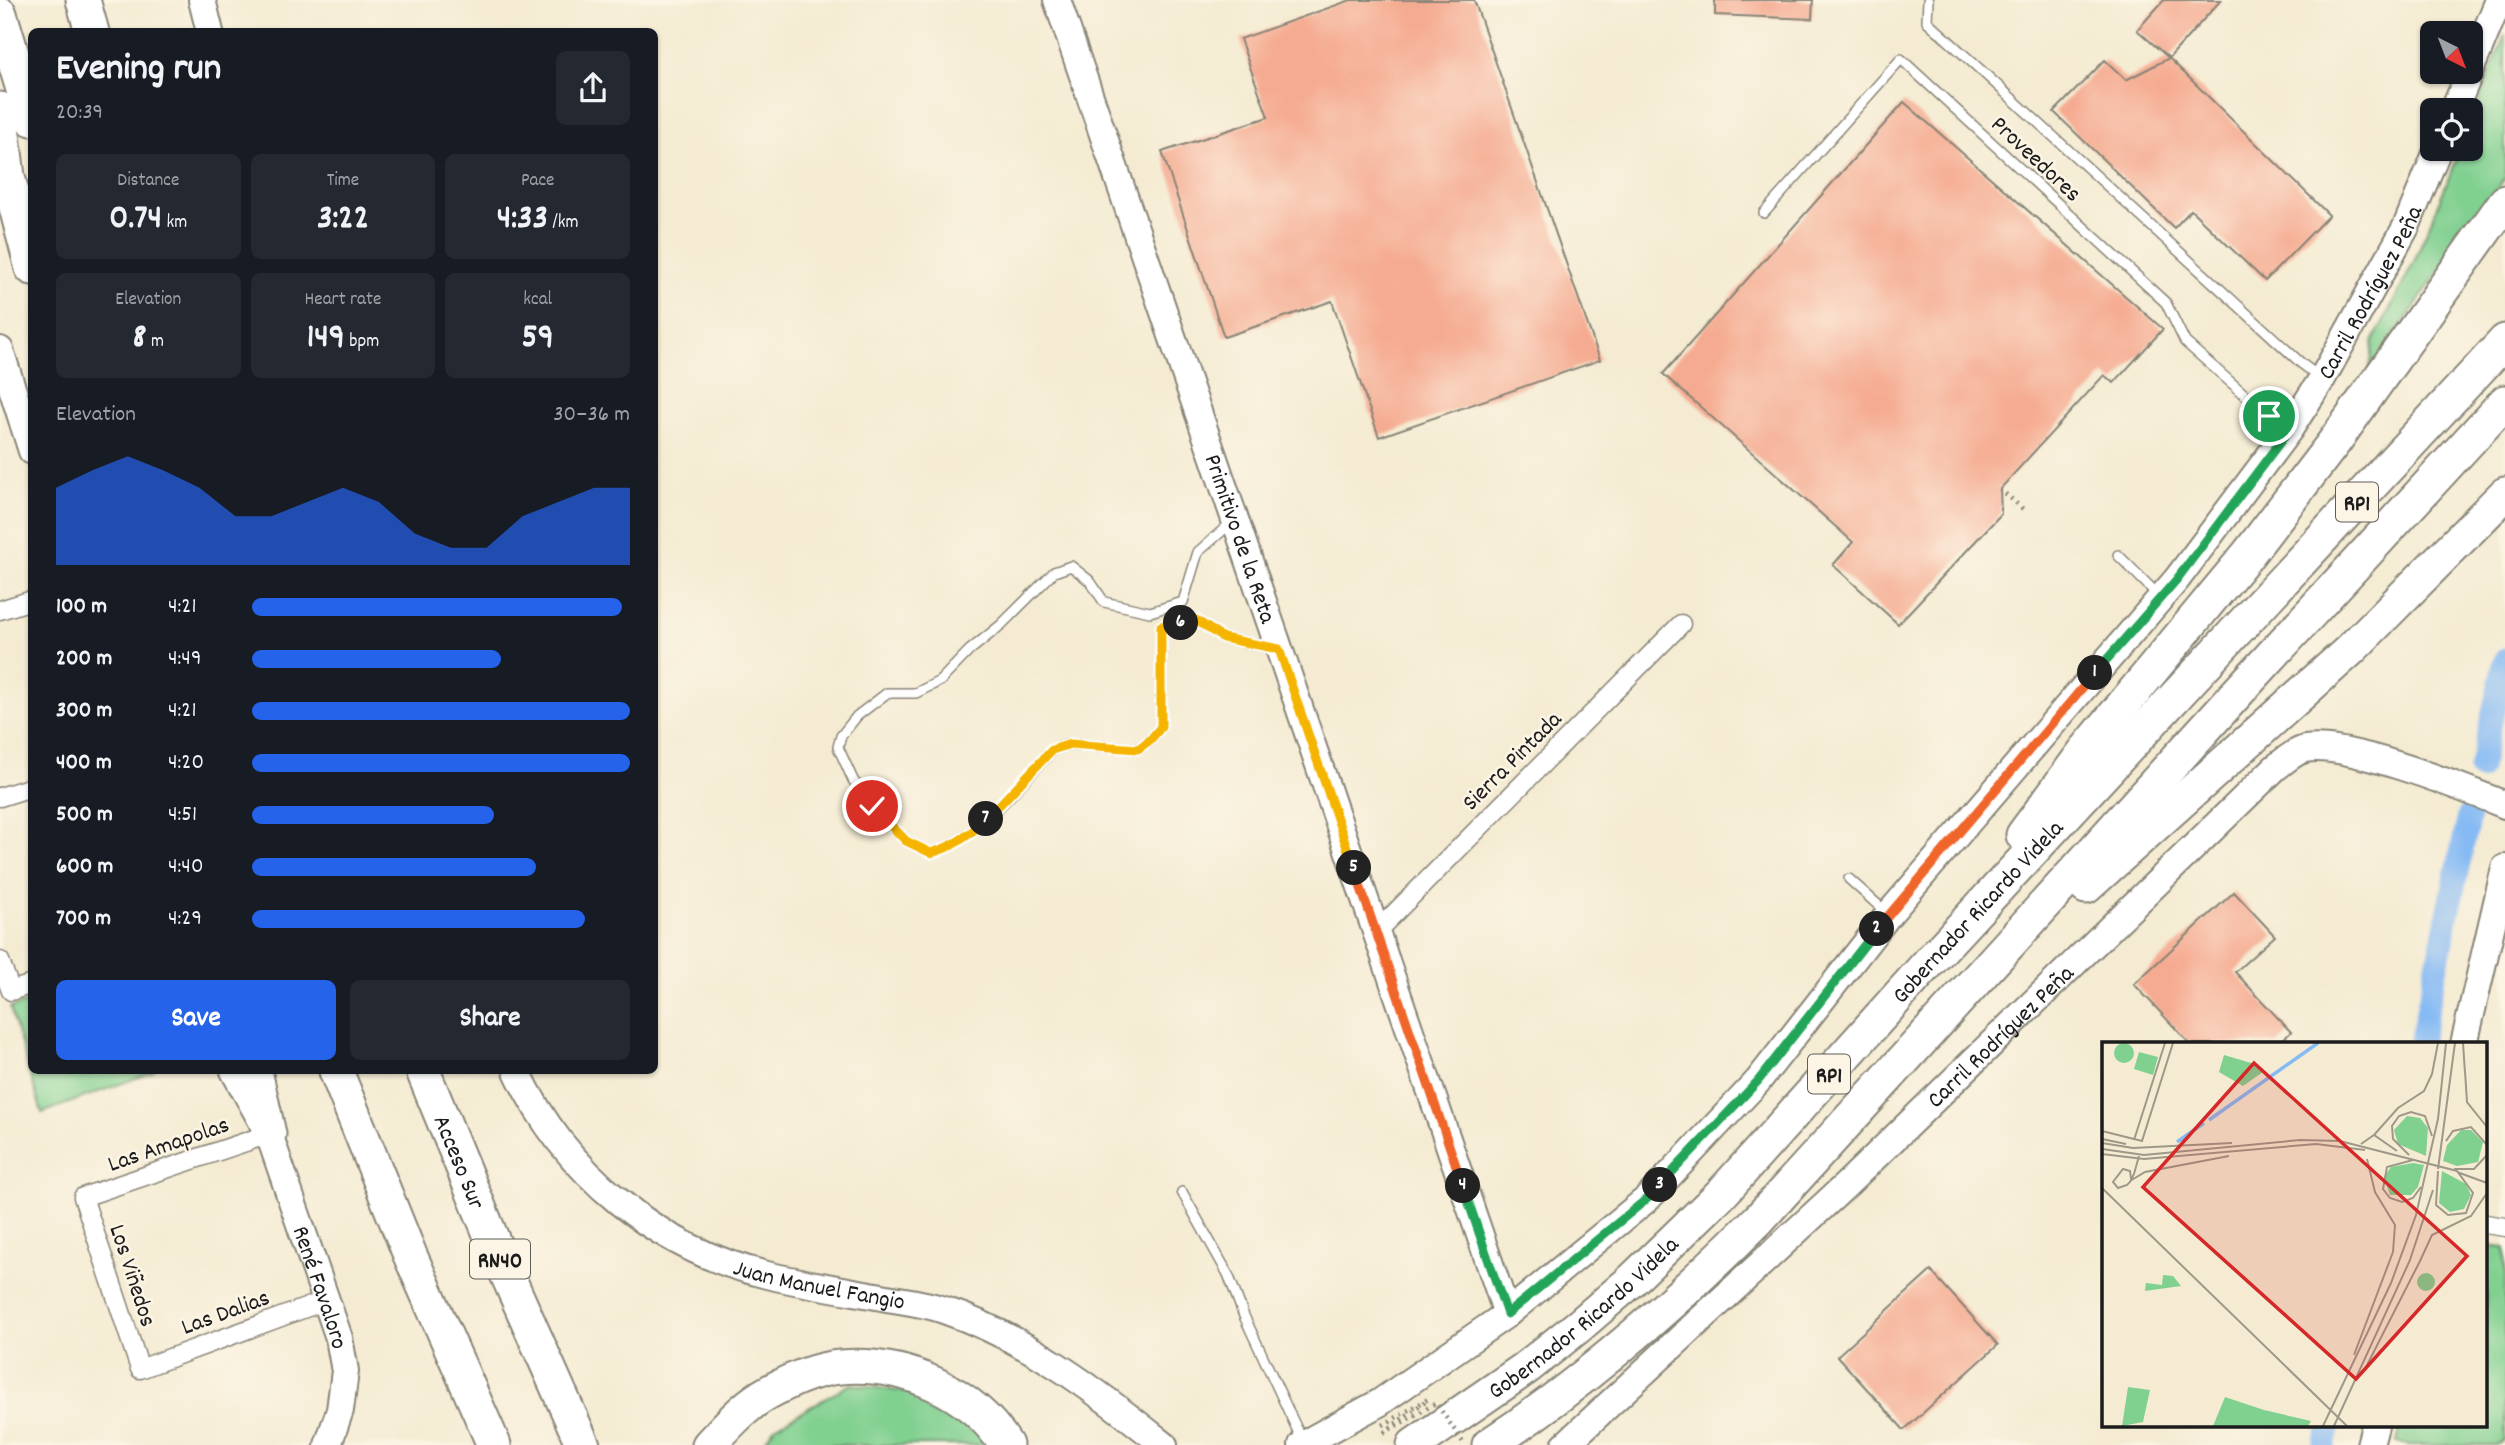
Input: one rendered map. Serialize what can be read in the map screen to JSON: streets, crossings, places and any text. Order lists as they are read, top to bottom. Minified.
{"streets":{"highway":["RP1","Gobernador Ricardo Videla","Acceso Sur","RN40"],"street":["Carril Rodríguez Peña","Primitivo de la Reta","Sierra Pintada","Las Amapolas","Los Viñedos","Juan Manuel Fangio","René Favaloro","Las Dalias"],"lane":["Proveedores"]},"crossings":[["Proveedores","Carril Rodríguez Peña"],["Carril Rodríguez Peña","Primitivo de la Reta"],["Primitivo de la Reta","Sierra Pintada"],["Las Amapolas","Los Viñedos"],["Las Amapolas","René Favaloro"],["Los Viñedos","Las Dalias"],["René Favaloro","Las Dalias"]],"north":"bottom right","page":{"heading":["Evening run","20:39"],"stats":[["Distance","0.74 km"],["Time","3:22"],["Pace","4:33 /km"],["Elevation","8 m"],["Heart rate","149 bpm"],["kcal","59"]],"chart":["Elevation","30–36 m"],"list":[{"name":"100 m","note":"4:21"},{"name":"200 m","note":"4:49"},{"name":"300 m","note":"4:21"},{"name":"400 m","note":"4:20"},{"name":"500 m","note":"4:51"},{"name":"600 m","note":"4:40"},{"name":"700 m","note":"4:29"}],"pins":["6","1","7","5","2","3","4"],"buttons":["Save","Share"]}}
